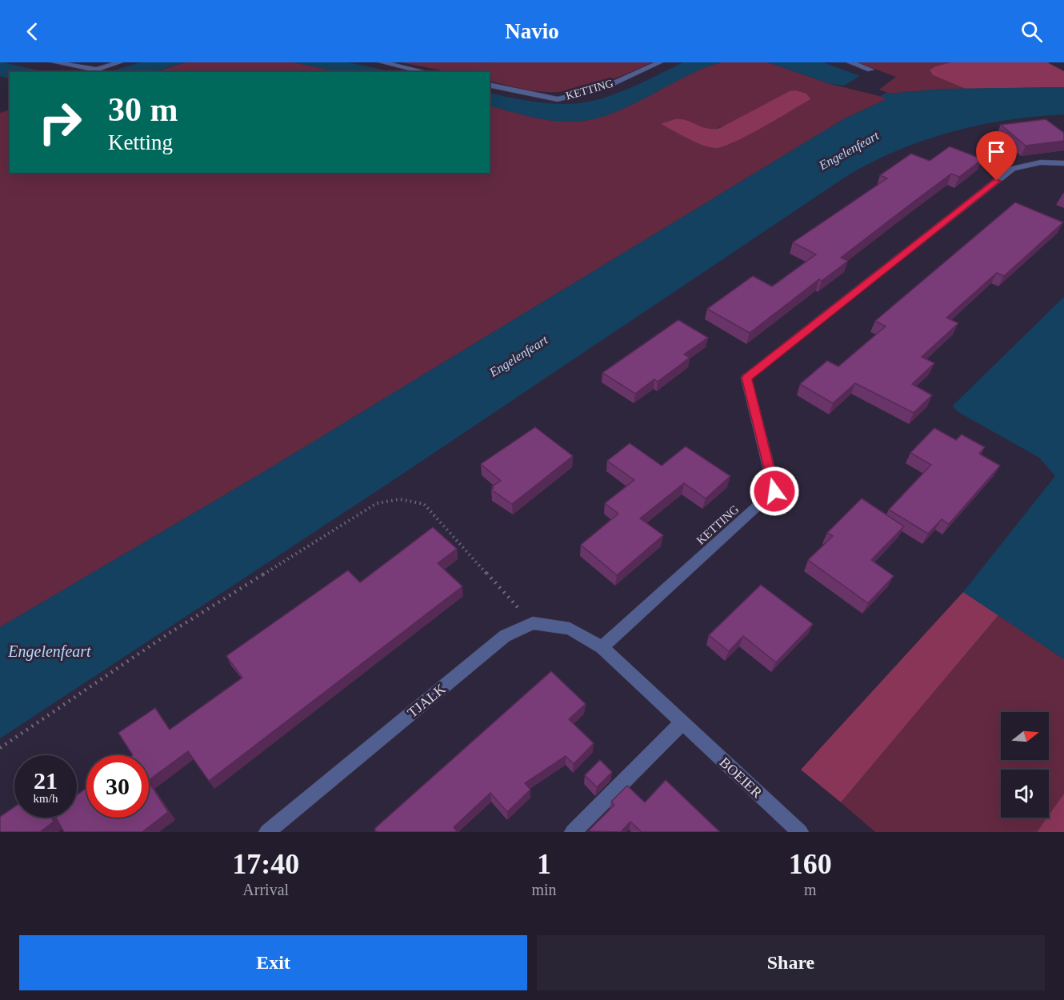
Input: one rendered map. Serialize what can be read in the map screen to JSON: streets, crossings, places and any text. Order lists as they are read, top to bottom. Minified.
{"streets":{"street":["KETTING","TJALK","BOEIER"]},"crossings":[["KETTING","BOEIER"]],"water":["Engelenfeart"],"north":"right","page":{"header":"Navio","turn":["30 m","Ketting"],"speed":"21 km/h","limit":"30","eta":["17:40","Arrival","1","min","160","m"],"buttons":["Exit","Share"]}}
